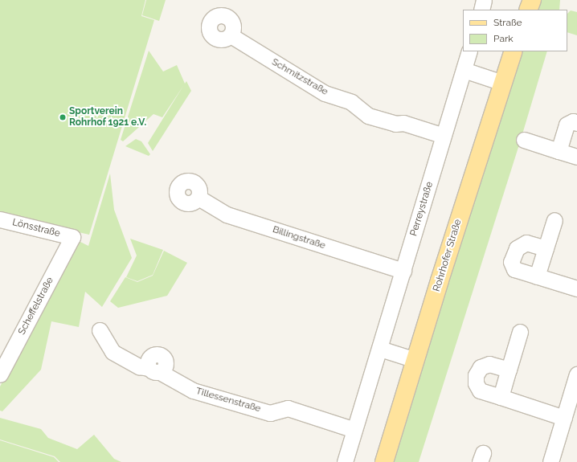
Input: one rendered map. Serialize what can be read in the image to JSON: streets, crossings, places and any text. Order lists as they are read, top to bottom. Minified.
{"streets":{"main road":["Rohrhofer Straße"],"street":["Schmitzstraße","Perreystraße","Lönsstraße","Billingstraße","Scheffelstraße","Tillessenstraße"]},"crossings":[["Schmitzstraße","Perreystraße"],["Perreystraße","Billingstraße"],["Perreystraße","Tillessenstraße"],["Lönsstraße","Scheffelstraße"]],"places":["Sportverein Rohrhof 1921 e.V."],"legend":["Straße","Park"]}
